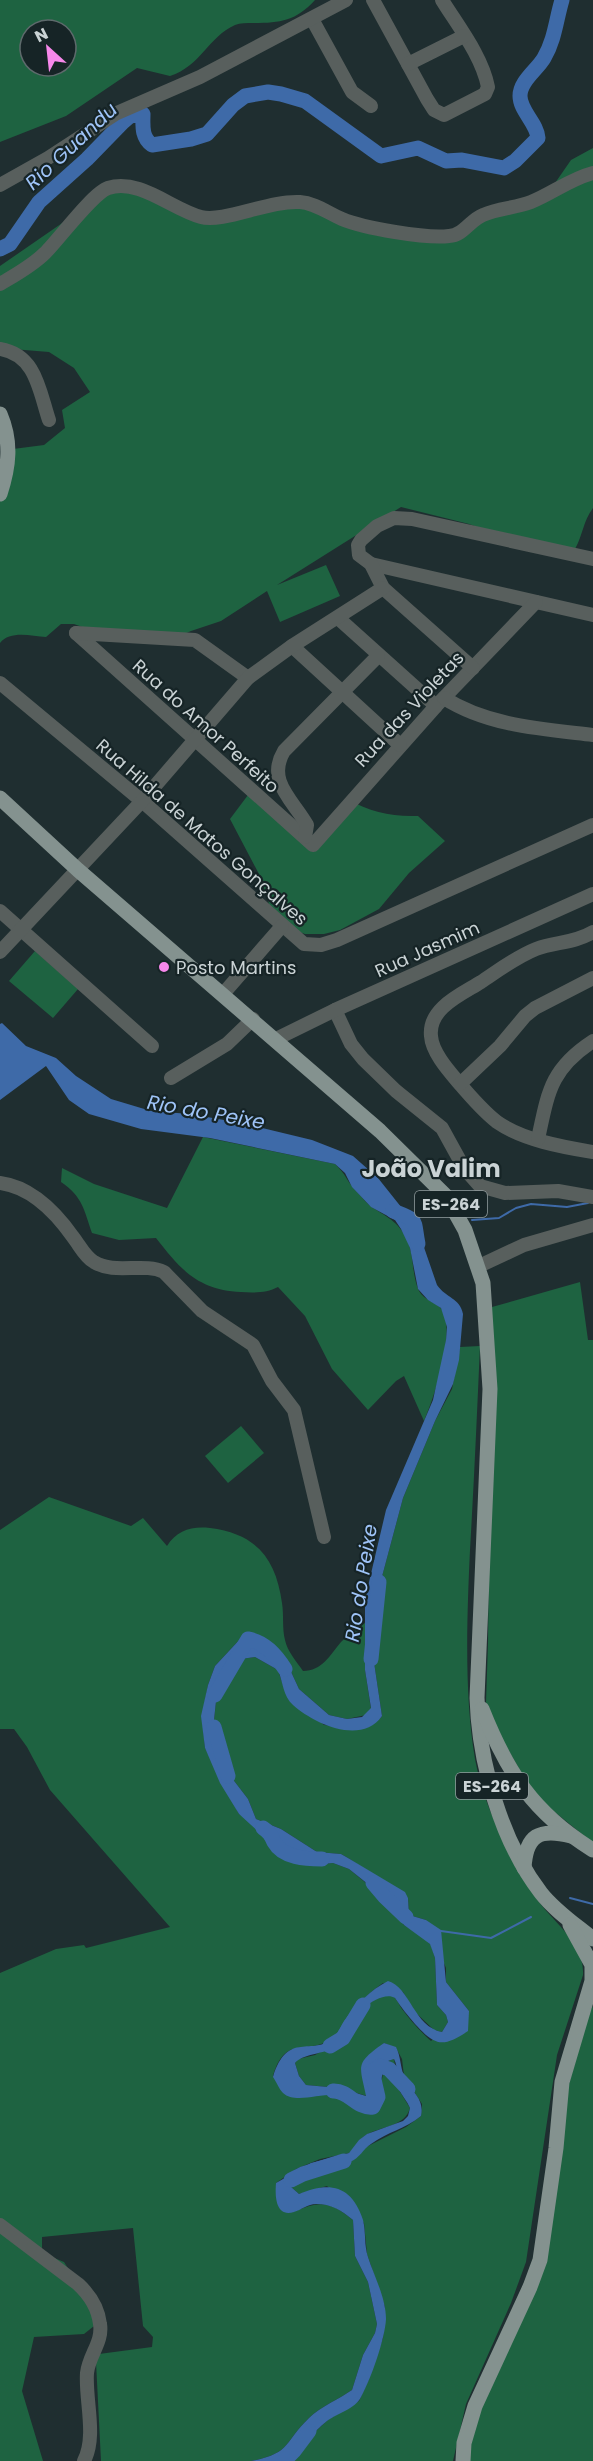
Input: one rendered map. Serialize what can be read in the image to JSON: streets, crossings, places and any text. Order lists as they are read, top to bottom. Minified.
{"streets":{"main road":["ES-264"],"street":["Rua das Violetas","Rua do Amor Perfeito","Rua Hilda de Matos Gonçalves","Rua Jasmim"]},"crossings":[["Rua das Violetas","Rua do Amor Perfeito"],["Rua Jasmim","ES-264"]],"districts":["João Valim"],"water":["Rio Guandu","Rio do Peixe"],"places":["Posto Martins"],"north":"top left"}
